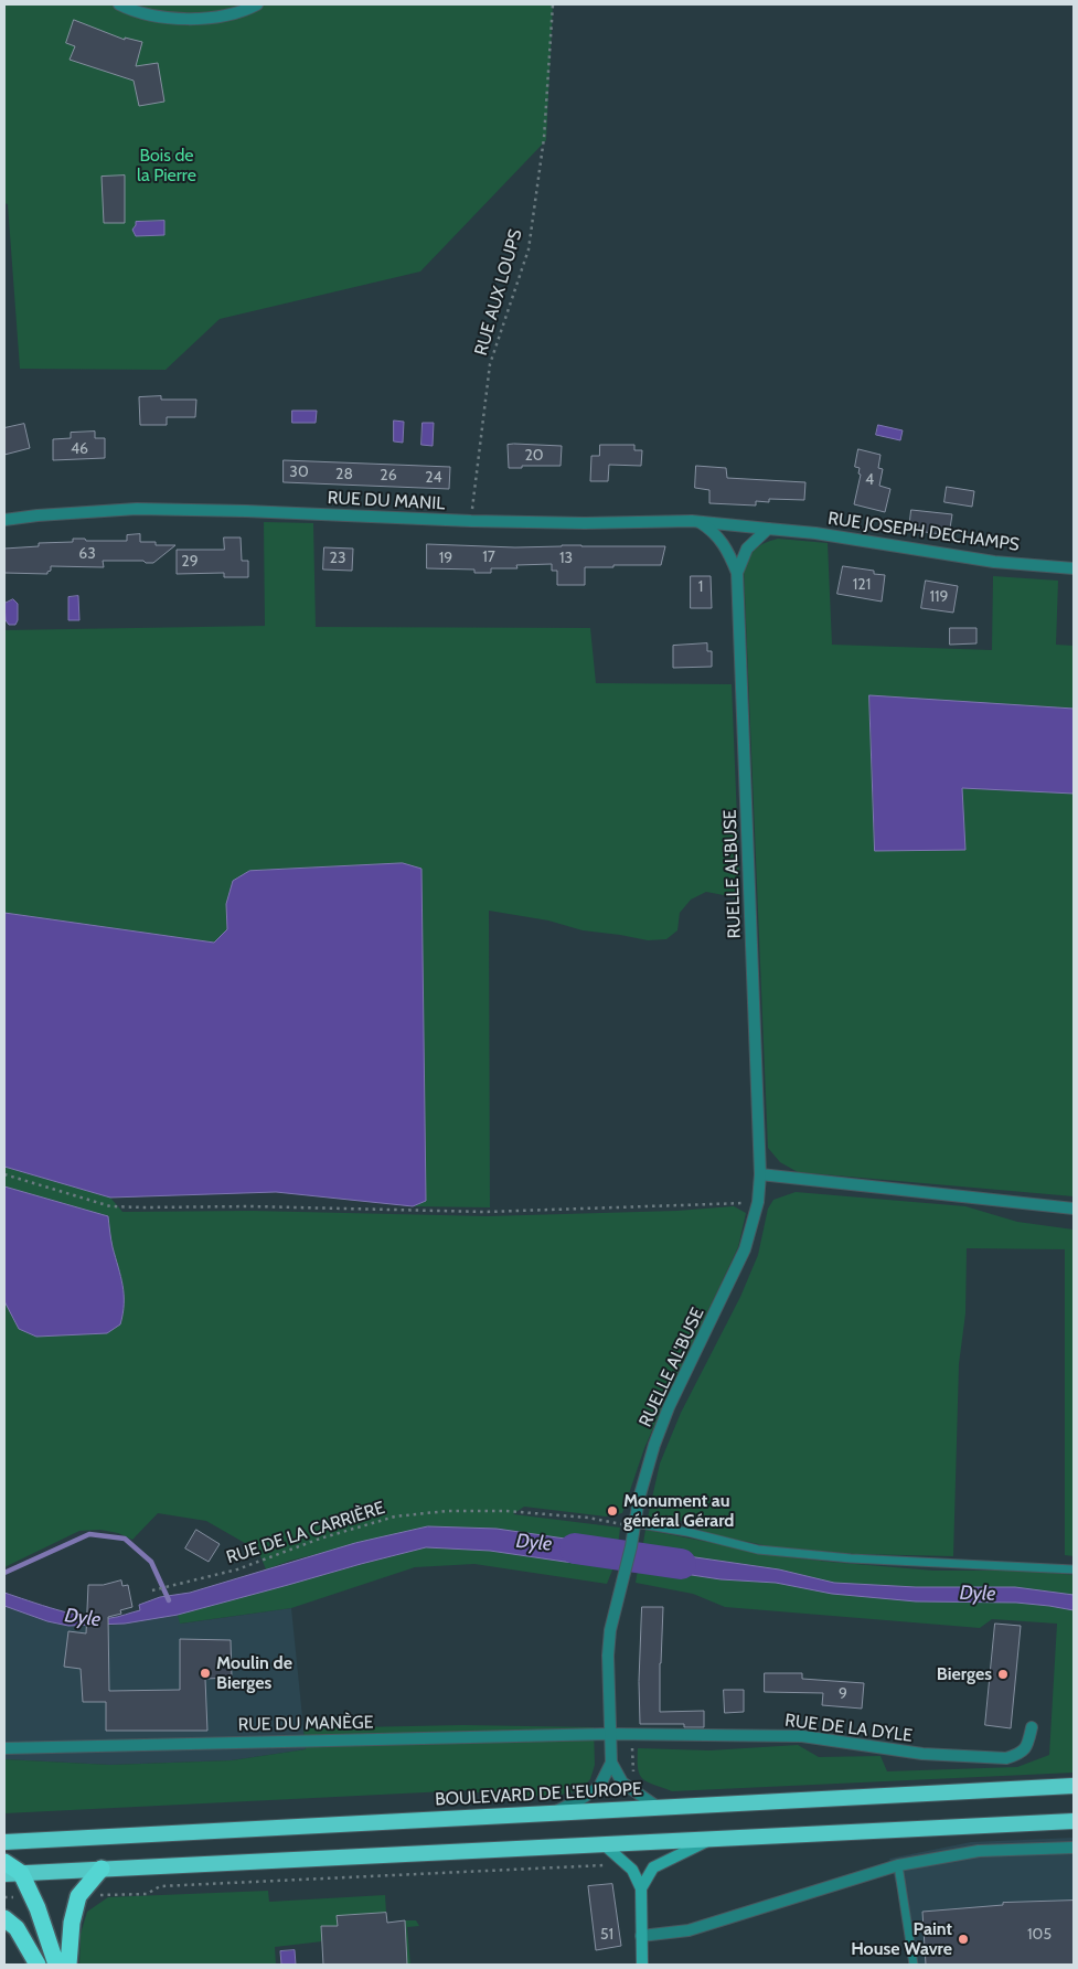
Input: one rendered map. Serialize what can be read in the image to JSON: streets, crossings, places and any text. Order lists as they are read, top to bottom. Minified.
{"streets":{"highway":["BOULEVARD DE L'EUROPE"],"street":["RUE DU MANIL","RUE JOSEPH DECHAMPS","RUELLE AL'BUSE","RUE DU MANÈGE","RUE DE LA DYLE"],"path":["RUE AUX LOUPS","RUE DE LA CARRIÈRE"]},"crossings":[["RUE AUX LOUPS","RUE DU MANIL"],["RUE DU MANIL","RUE JOSEPH DECHAMPS"],["RUE DU MANIL","RUELLE AL'BUSE"],["RUE JOSEPH DECHAMPS","RUELLE AL'BUSE"],["RUELLE AL'BUSE","RUE DE LA CARRIÈRE"],["RUELLE AL'BUSE","RUE DU MANÈGE"],["RUELLE AL'BUSE","RUE DE LA DYLE"],["RUE DU MANÈGE","RUE DE LA DYLE"]],"water":["Dyle"],"parks":["Bois de la Pierre"],"places":["Monument au général Gérard","Moulin de Bierges","Bierges","Paint House Wavre"],"house_numbers":["46","20","30","28","26","24","4","63","17","23","19","13","29","121","1","119","9","51","105"]}
